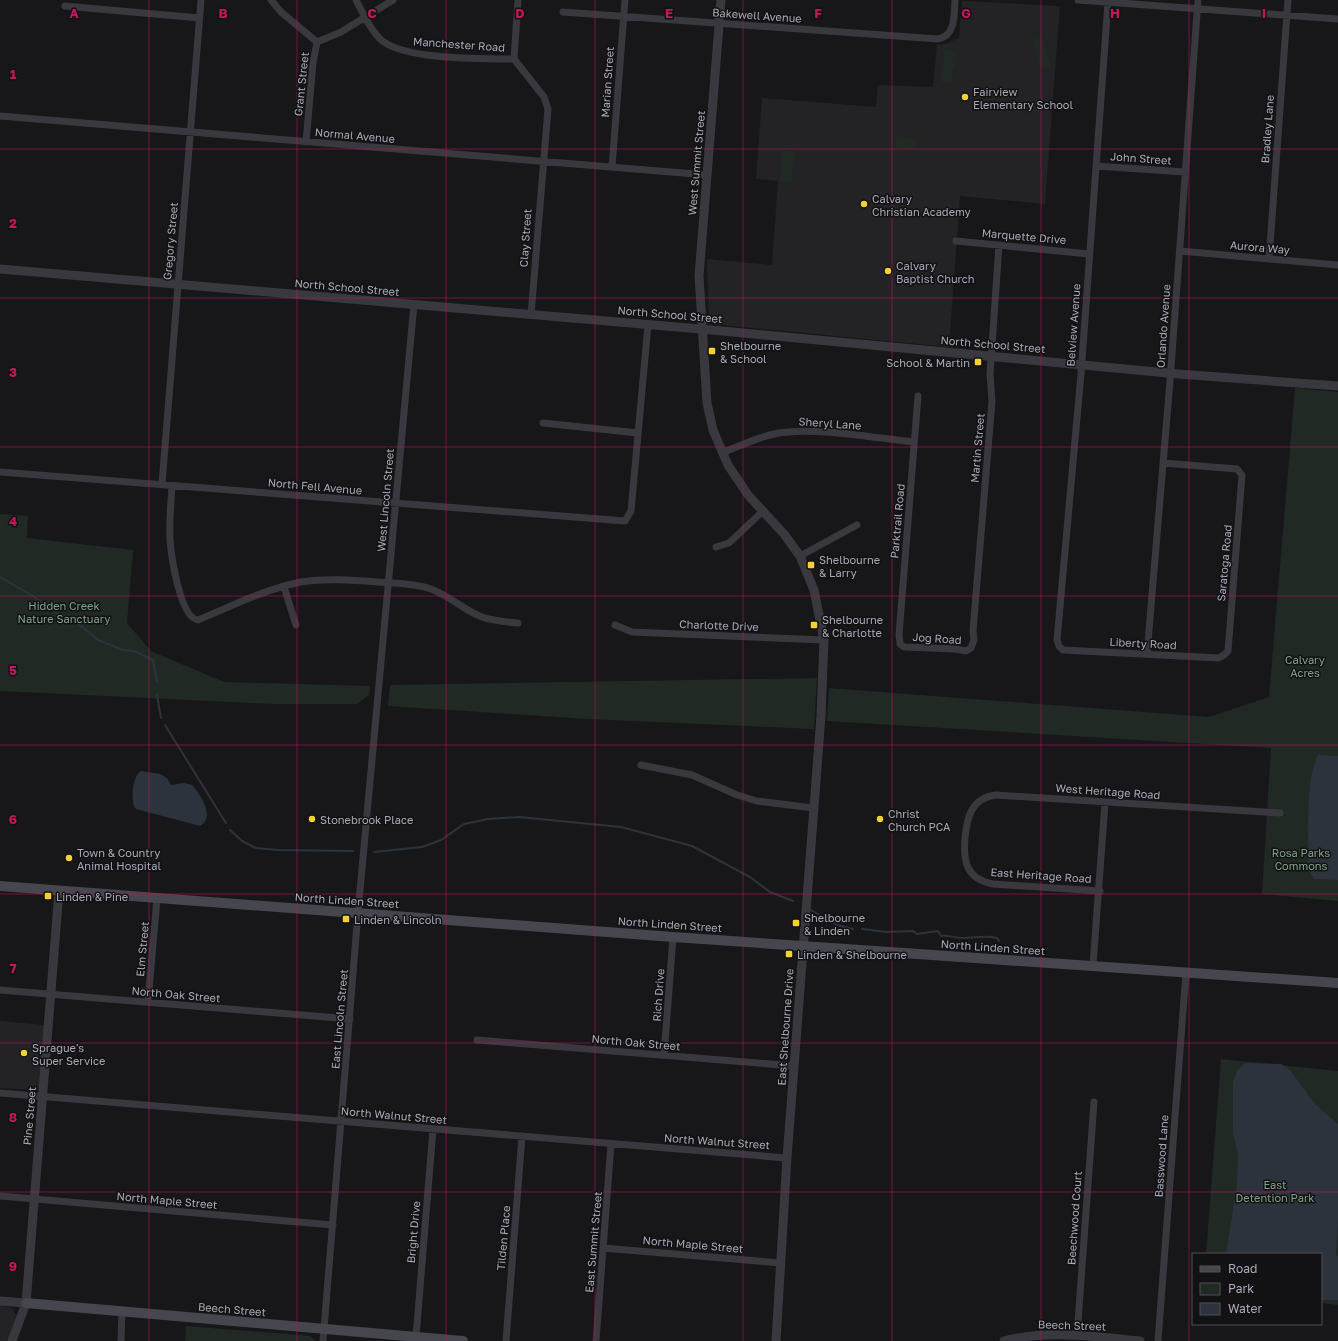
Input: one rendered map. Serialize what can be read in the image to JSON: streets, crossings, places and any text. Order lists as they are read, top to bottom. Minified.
{"streets":{"main road":["North Linden Street","Beech Street"],"street":["Bakewell Avenue","Manchester Road","Marian Street","Grant Street","Bradley Lane","Normal Avenue","John Street","West Summit Street","Marquette Drive","Clay Street","Gregory Street","Aurora Way","North School Street","Belview Avenue","Orlando Avenue","Sheryl Lane","Martin Street","North Fell Avenue","West Lincoln Street","Parktrail Road","Saratoga Road","Charlotte Drive","Jog Road","Liberty Road","West Heritage Road","East Heritage Road","Elm Street","North Oak Street","Rich Drive","East Lincoln Street","East Shelbourne Drive","North Walnut Street","Pine Street","Basswood Lane","North Maple Street","Beechwood Court","Bright Drive","Tilden Place","East Summit Street"]},"crossings":[["Bakewell Avenue","Marian Street"],["Bakewell Avenue","West Summit Street"],["Manchester Road","Clay Street"],["Marian Street","Normal Avenue"],["Grant Street","Normal Avenue"],["Bradley Lane","Aurora Way"],["Normal Avenue","West Summit Street"],["Normal Avenue","Clay Street"],["Normal Avenue","Gregory Street"],["John Street","Belview Avenue"],["John Street","Orlando Avenue"],["West Summit Street","North School Street"],["West Summit Street","Sheryl Lane"],["West Summit Street","East Shelbourne Drive"],["Marquette Drive","Belview Avenue"],["Marquette Drive","Martin Street"],["Clay Street","North School Street"],["Gregory Street","North School Street"],["Gregory Street","North Fell Avenue"],["Aurora Way","Orlando Avenue"],["North School Street","Belview Avenue"],["North School Street","Orlando Avenue"],["North School Street","Martin Street"],["North School Street","West Lincoln Street"],["Belview Avenue","Liberty Road"],["Orlando Avenue","Saratoga Road"],["Orlando Avenue","Liberty Road"],["Sheryl Lane","Parktrail Road"],["Martin Street","Jog Road"],["North Fell Avenue","West Lincoln Street"],["West Lincoln Street","East Lincoln Street"],["Parktrail Road","Jog Road"],["Saratoga Road","Liberty Road"],["Charlotte Drive","East Shelbourne Drive"],["West Heritage Road","East Heritage Road"],["North Linden Street","Elm Street"],["North Linden Street","Rich Drive"],["North Linden Street","East Lincoln Street"],["North Linden Street","East Shelbourne Drive"],["North Linden Street","Pine Street"],["North Linden Street","Basswood Lane"],["Elm Street","North Oak Street"],["North Oak Street","Rich Drive"],["North Oak Street","East Lincoln Street"],["North Oak Street","East Shelbourne Drive"],["North Oak Street","Pine Street"],["East Lincoln Street","North Walnut Street"],["East Lincoln Street","North Maple Street"],["East Lincoln Street","Beech Street"],["East Shelbourne Drive","North Walnut Street"],["East Shelbourne Drive","North Maple Street"],["North Walnut Street","Pine Street"],["North Walnut Street","Bright Drive"],["North Walnut Street","Tilden Place"],["North Walnut Street","East Summit Street"],["Pine Street","North Maple Street"],["Pine Street","Beech Street"],["North Maple Street","East Summit Street"],["Beechwood Court","Beech Street"],["Bright Drive","Beech Street"]],"parks":["Hidden Creek Nature Sanctuary","Calvary Acres","Rosa Parks Commons","East Detention Park"],"places":{"other":["Fairview Elementary School","Calvary Christian Academy","Calvary Baptist Church","Stonebrook Place","Christ Church PCA","Town & Country Animal Hospital","Sprague's Super Service"],"transit":["Shelbourne & School","School & Martin","Shelbourne & Larry","Shelbourne & Charlotte","Linden & Pine","Linden & Lincoln","Shelbourne & Linden","Linden & Shelbourne"]},"legend":["Road","Park","Water"],"grid":{"columns":["A","B","C","D","E","F","G","H","I"],"rows":["1","2","3","4","5","6","7","8","9"]}}
